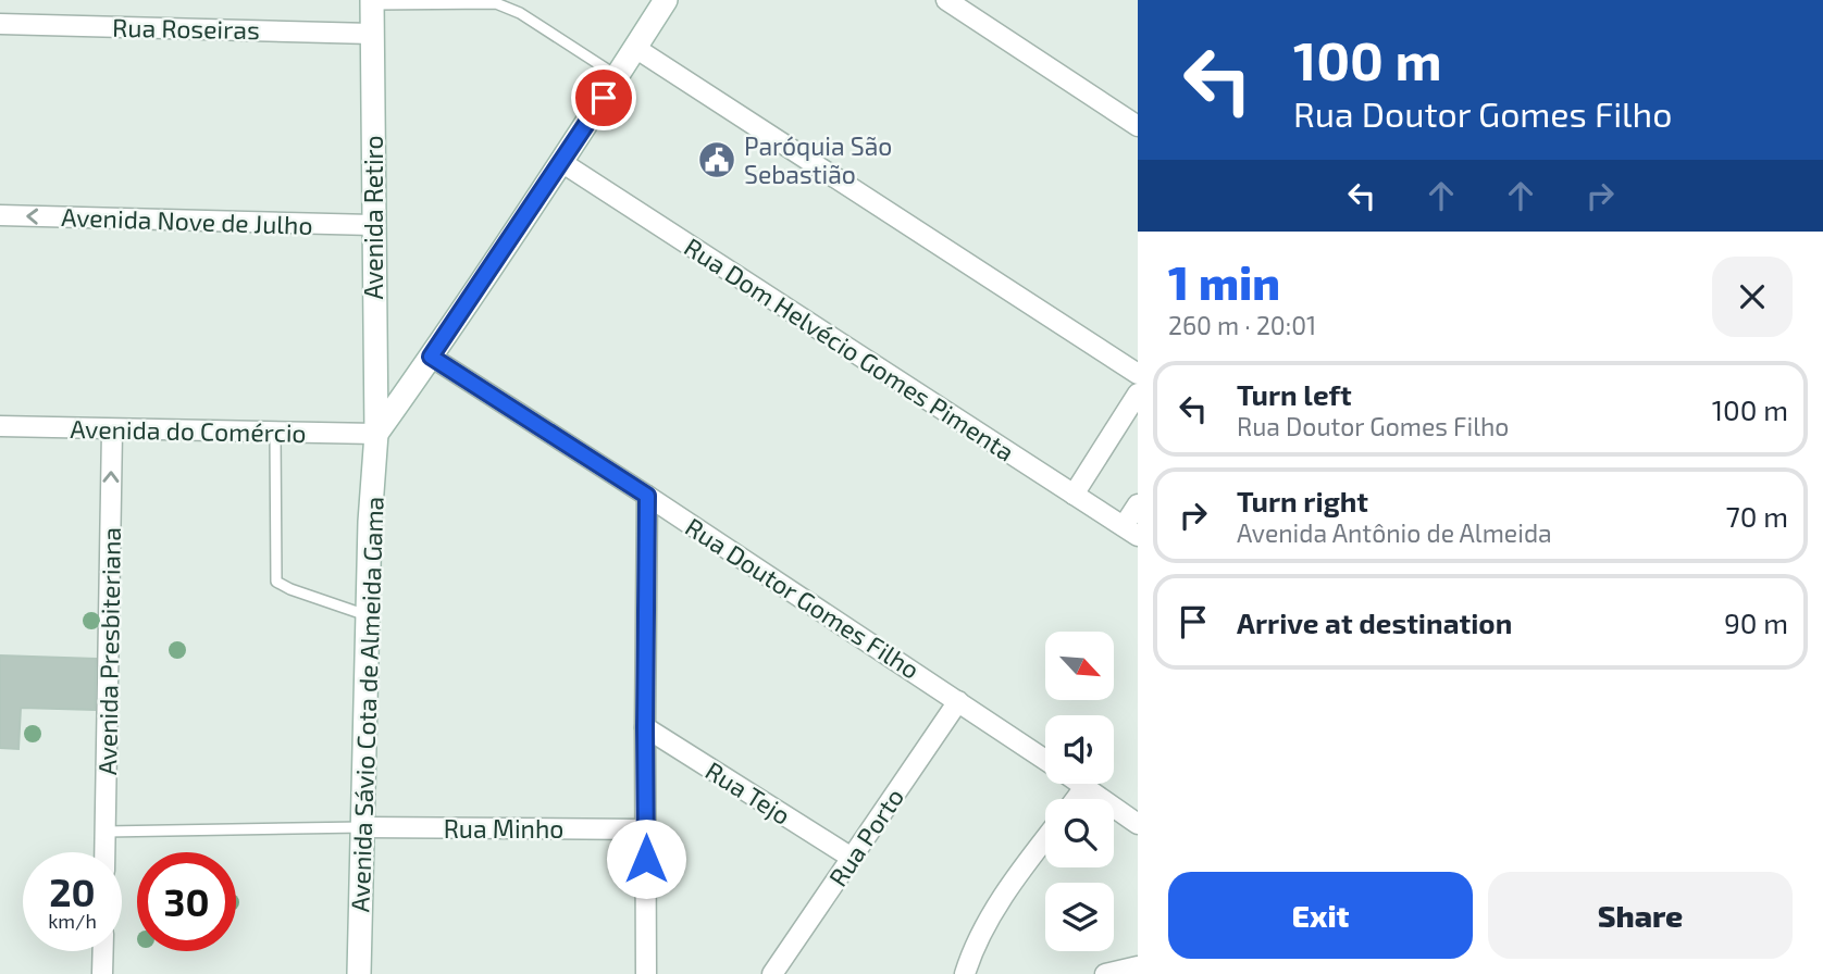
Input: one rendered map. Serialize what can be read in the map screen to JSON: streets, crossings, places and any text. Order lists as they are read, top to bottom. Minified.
{"streets":{"street":["Rua Roseiras","Avenida Retiro","Avenida Nove de Julho","Rua Dom Helvécio Gomes Pimenta","Avenida do Comércio","Rua Doutor Gomes Filho","Avenida Presbiteriana","Avenida Sávio Cota de Almeida Gama","Rua Tejo","Rua Minho","Rua Porto"]},"crossings":[["Rua Roseiras","Avenida Retiro"],["Avenida Retiro","Avenida Nove de Julho"],["Avenida Retiro","Avenida do Comércio"],["Avenida Retiro","Avenida Sávio Cota de Almeida Gama"],["Avenida do Comércio","Avenida Presbiteriana"],["Avenida do Comércio","Avenida Sávio Cota de Almeida Gama"],["Rua Doutor Gomes Filho","Rua Porto"],["Avenida Sávio Cota de Almeida Gama","Rua Minho"],["Rua Tejo","Rua Porto"]],"one_way":["Avenida Nove de Julho","Avenida Presbiteriana"],"places":{"public building":["Paróquia São Sebastião"]},"north":"bottom right","page":{"turn":["100 m","Rua Doutor Gomes Filho"],"heading":["1 min","260 m · 20:01"],"list":[{"name":"Turn left","note":"Rua Doutor Gomes Filho","value":"100 m"},{"name":"Turn right","note":"Avenida Antônio de Almeida","value":"70 m"},{"name":"Arrive at destination","value":"90 m"}],"speed":"20 km/h","limit":"30","buttons":["Exit","Share"]}}
